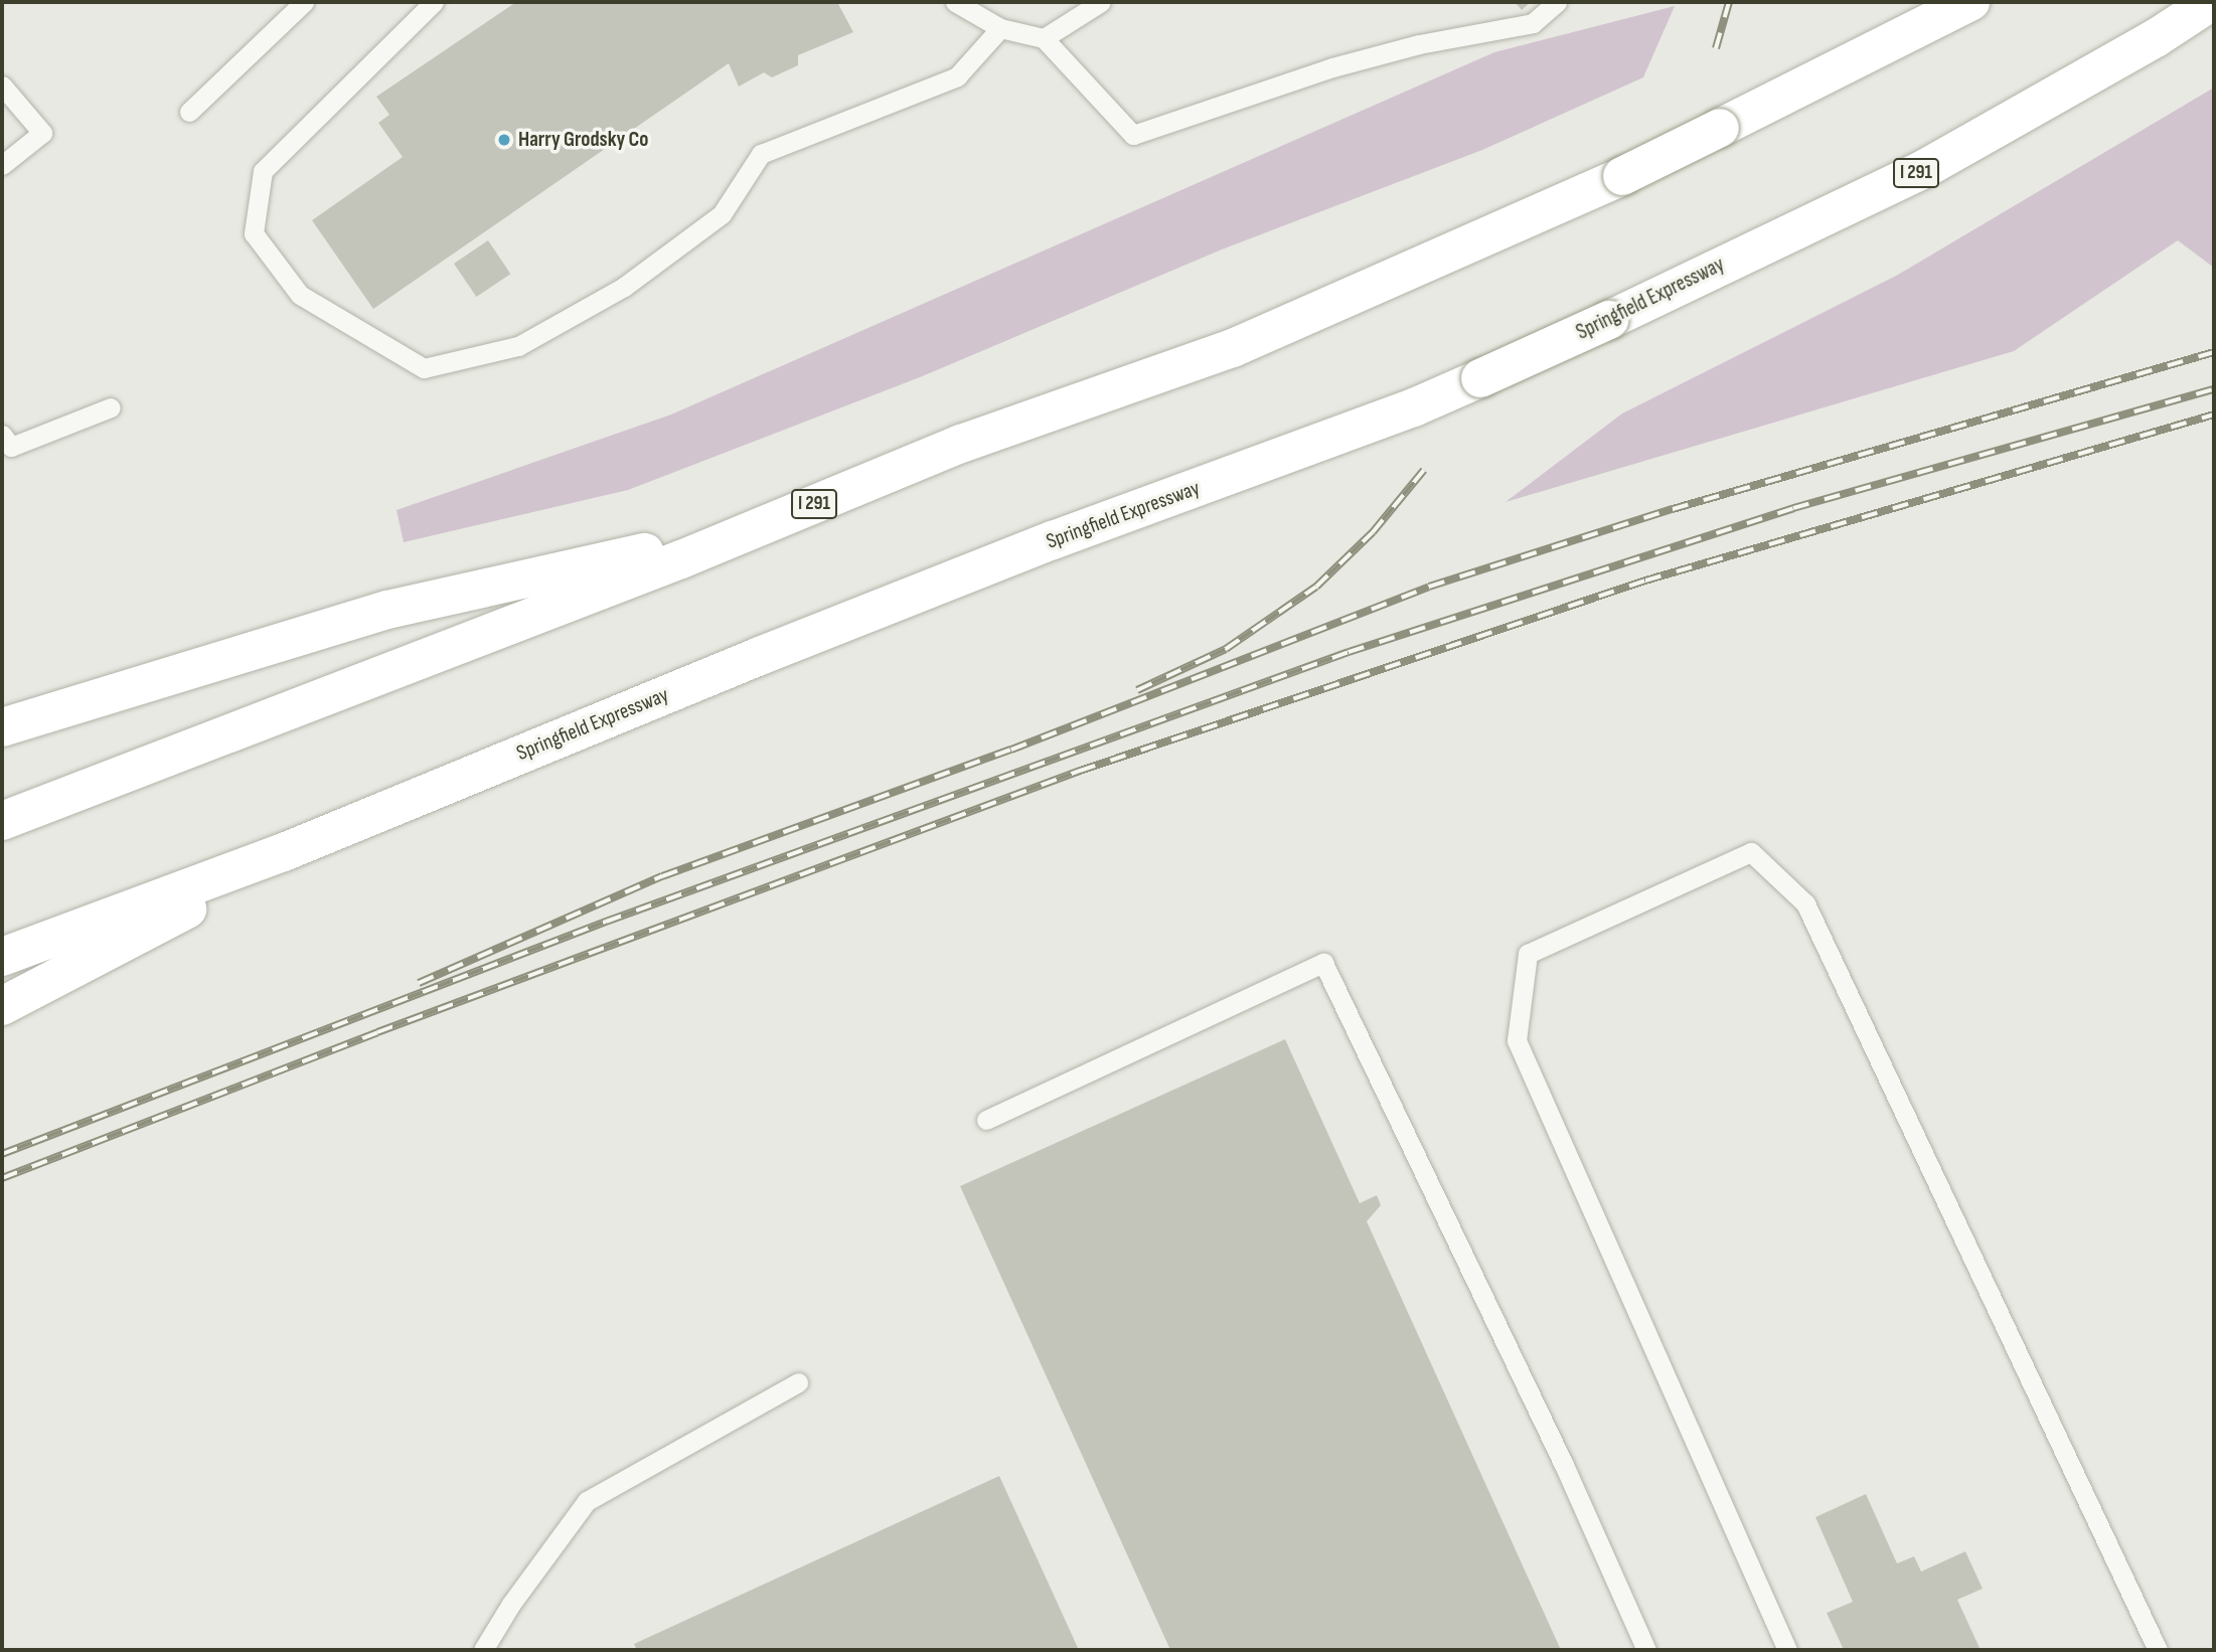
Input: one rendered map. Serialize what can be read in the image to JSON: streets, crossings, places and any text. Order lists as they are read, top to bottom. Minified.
{"streets":{"highway":["I 291","Springfield Expressway"]},"places":["Harry Grodsky Co"]}
